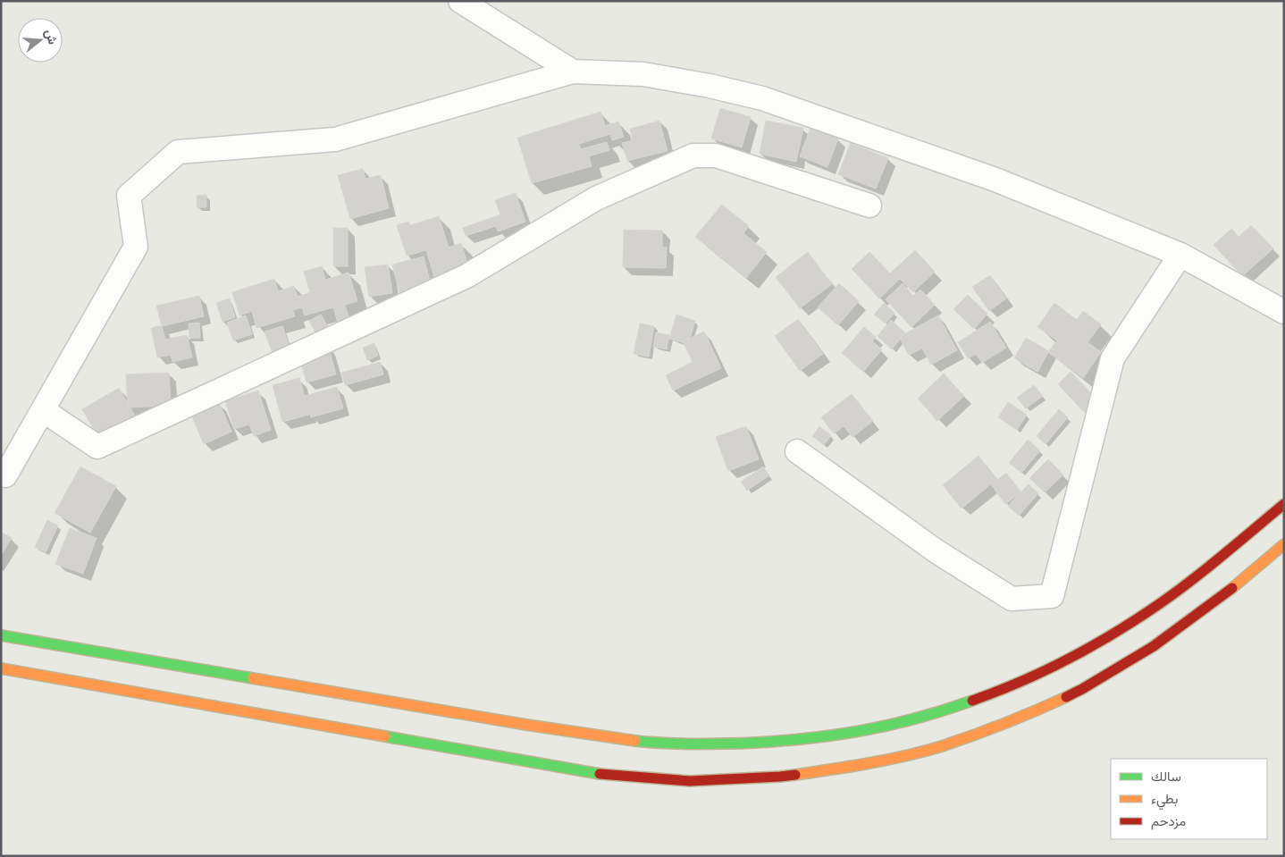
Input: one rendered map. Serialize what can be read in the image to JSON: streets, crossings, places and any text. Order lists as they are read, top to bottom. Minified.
{"legend":["سالك","بطيء","مزدحم"],"north":"right"}
